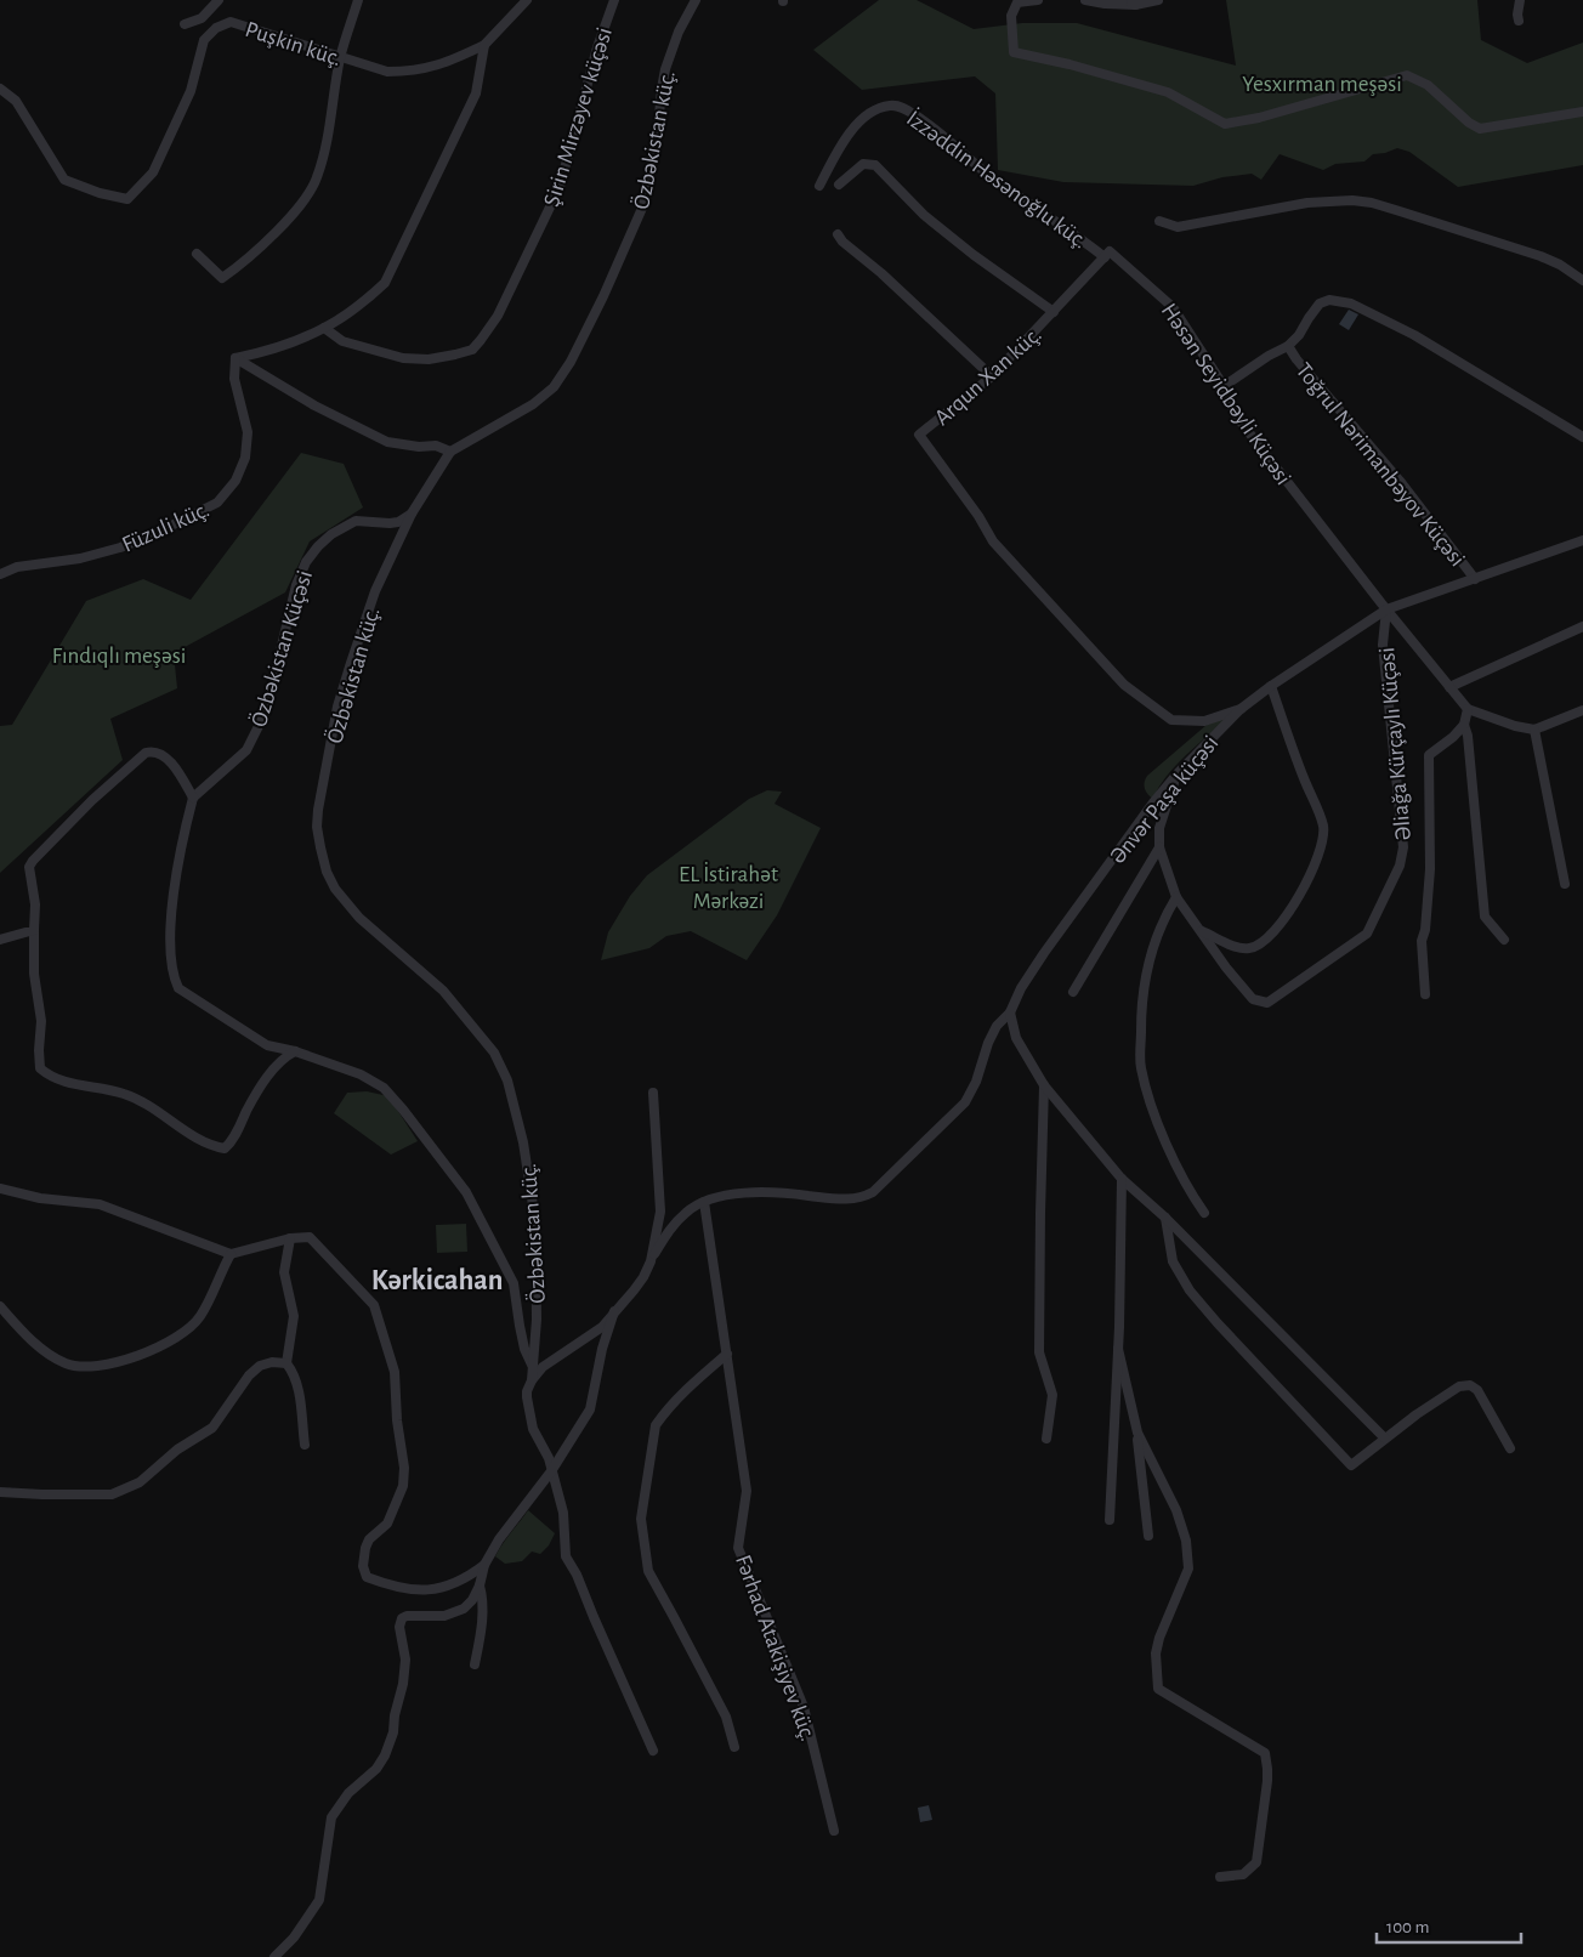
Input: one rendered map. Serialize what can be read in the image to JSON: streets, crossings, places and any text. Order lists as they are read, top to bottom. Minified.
{"streets":{"street":["Puşkin küç.","Şirin Mirzəyev küçəsi","Özbəkistan küç.","İzzəddin Həsənoğlu küç.","Arqun Xan küç.","Həsən Seyidbəyli Küçəsi","Toğrul Nərimanbəyov Küçəsi","Füzuli küç.","Özbəkistan Küçəsi","Əliağa Kürçaylı Küçəsi","Ənvər Paşa küçəsi","Fərhad Atakişiyev küç."]},"crossings":[["Özbəkistan küç.","Özbəkistan Küçəsi"],["İzzəddin Həsənoğlu küç.","Həsən Seyidbəyli Küçəsi"],["Arqun Xan küç.","Ənvər Paşa küçəsi"],["Həsən Seyidbəyli Küçəsi","Toğrul Nərimanbəyov Küçəsi"],["Həsən Seyidbəyli Küçəsi","Əliağa Kürçaylı Küçəsi"],["Həsən Seyidbəyli Küçəsi","Ənvər Paşa küçəsi"],["Toğrul Nərimanbəyov Küçəsi","Ənvər Paşa küçəsi"],["Əliağa Kürçaylı Küçəsi","Ənvər Paşa küçəsi"],["Ənvər Paşa küçəsi","Fərhad Atakişiyev küç."]],"districts":["Kərkicahan"],"parks":["Yesxırman meşəsi","Fındıqlı meşəsi","EL İstirahət Mərkəzi"],"scale_bar":"100 m"}
